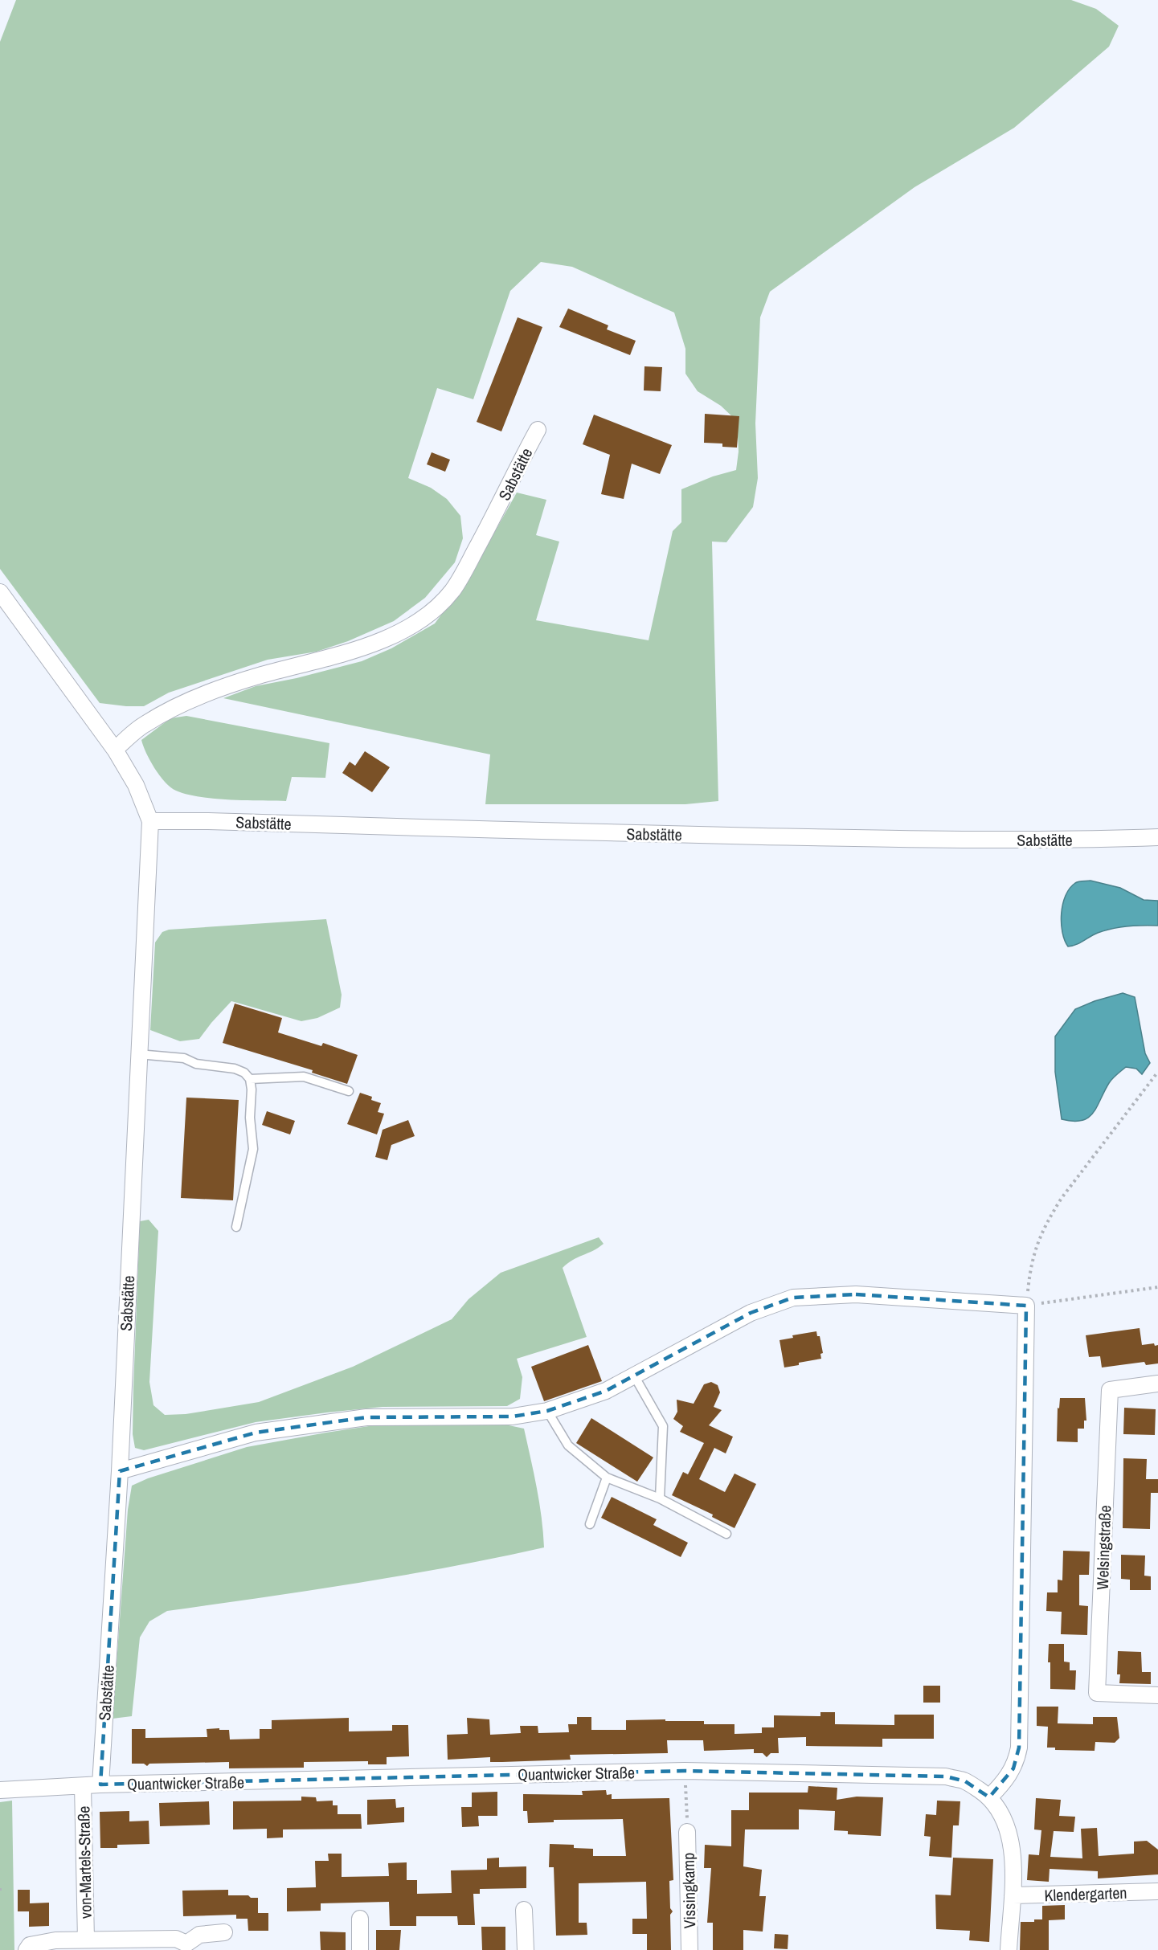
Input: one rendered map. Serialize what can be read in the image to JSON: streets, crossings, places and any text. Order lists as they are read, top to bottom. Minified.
{"streets":{"street":["Sabstätte","Welsingstraße","Quantwicker Straße","von-Martels-Straße","Vissingkamp","Klendergarten"]},"crossings":[["Sabstätte","Quantwicker Straße"],["Quantwicker Straße","von-Martels-Straße"],["Quantwicker Straße","Klendergarten"]]}
